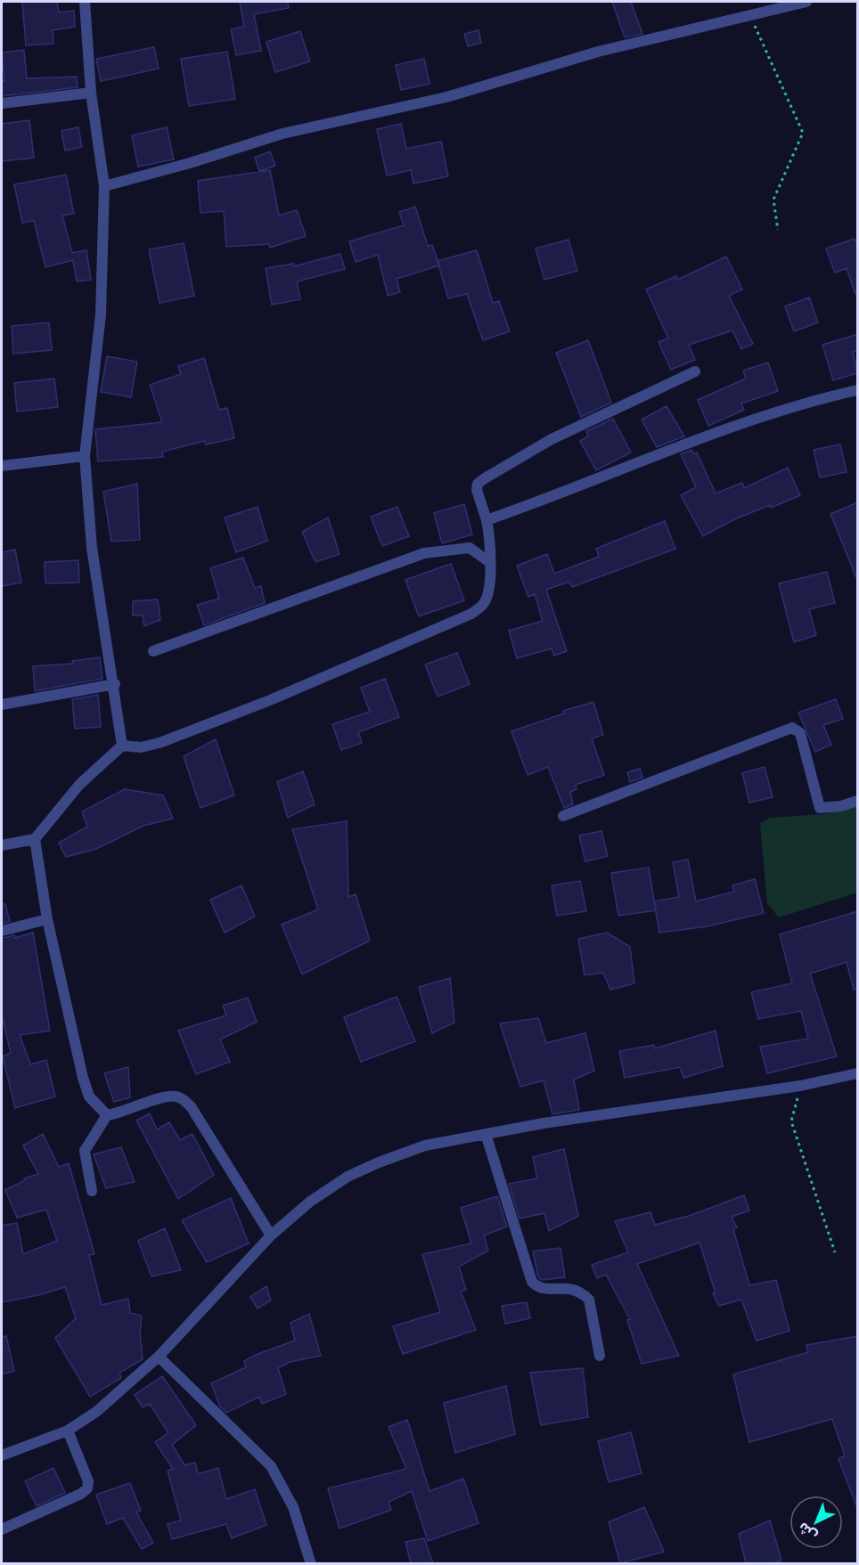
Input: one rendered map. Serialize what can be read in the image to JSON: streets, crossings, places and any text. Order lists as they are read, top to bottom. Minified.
{"north":"bottom left"}
